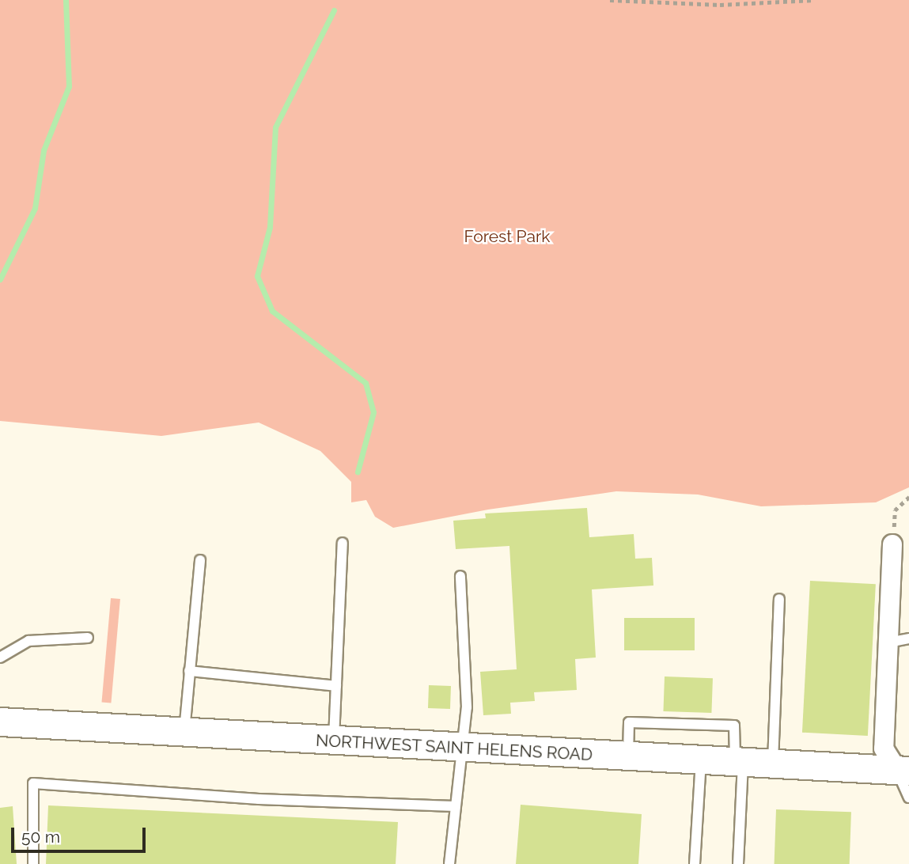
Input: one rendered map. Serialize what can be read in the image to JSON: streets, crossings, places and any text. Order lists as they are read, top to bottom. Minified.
{"streets":{"main road":["NORTHWEST SAINT HELENS ROAD"]},"parks":["Forest Park"],"scale_bar":"50 m"}
